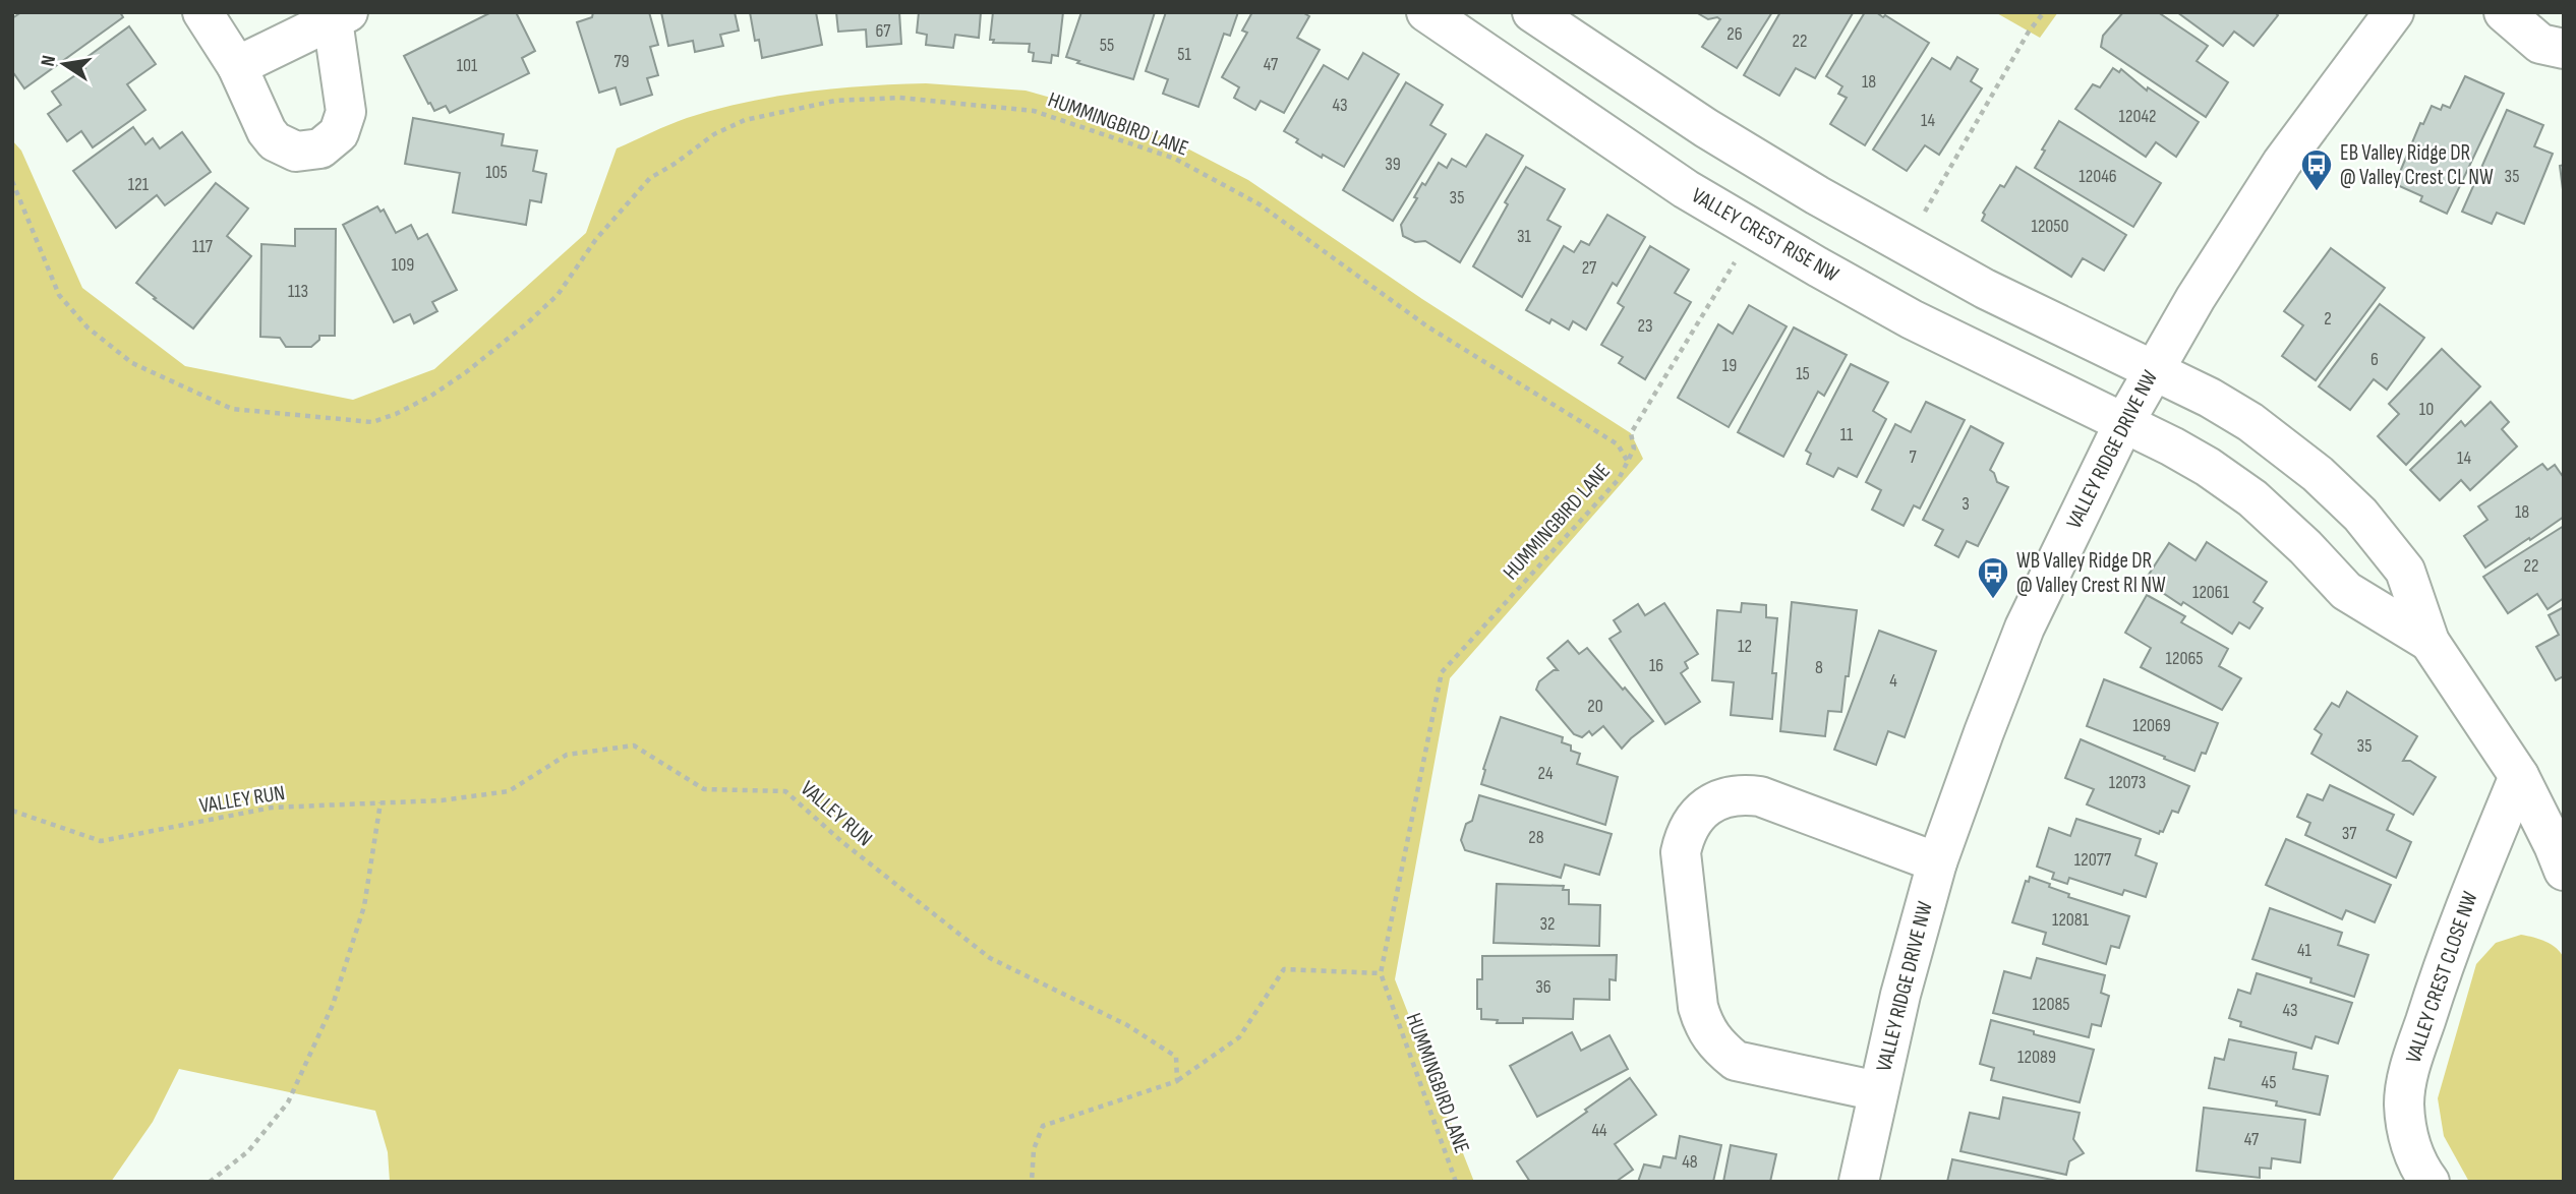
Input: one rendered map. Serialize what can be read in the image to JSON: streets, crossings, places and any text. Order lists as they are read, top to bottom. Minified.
{"streets":{"street":["VALLEY CREST RISE NW","VALLEY RIDGE DRIVE NW","VALLEY CREST CLOSE NW"],"path":["HUMMINGBIRD LANE","VALLEY RUN"]},"crossings":[["VALLEY CREST RISE NW","VALLEY RIDGE DRIVE NW"]],"places":{"bus stop":["EB Valley Ridge DR @ Valley Crest CL NW","WB Valley Ridge DR @ Valley Crest RI NW"]},"house_numbers":["67","26","22","55","51","79","47","101","18","43","12042","14","39","105","12046","35","121","35","12050","31","117","109","27","113","2","23","6","19","15","10","11","7","14","3","18","22","12061","12","12065","16","8","4","20","12069","35","24","12073","37","28","12077","12081","32","41","36","12085","43","12089","45","44","47","48"],"north":"left"}
